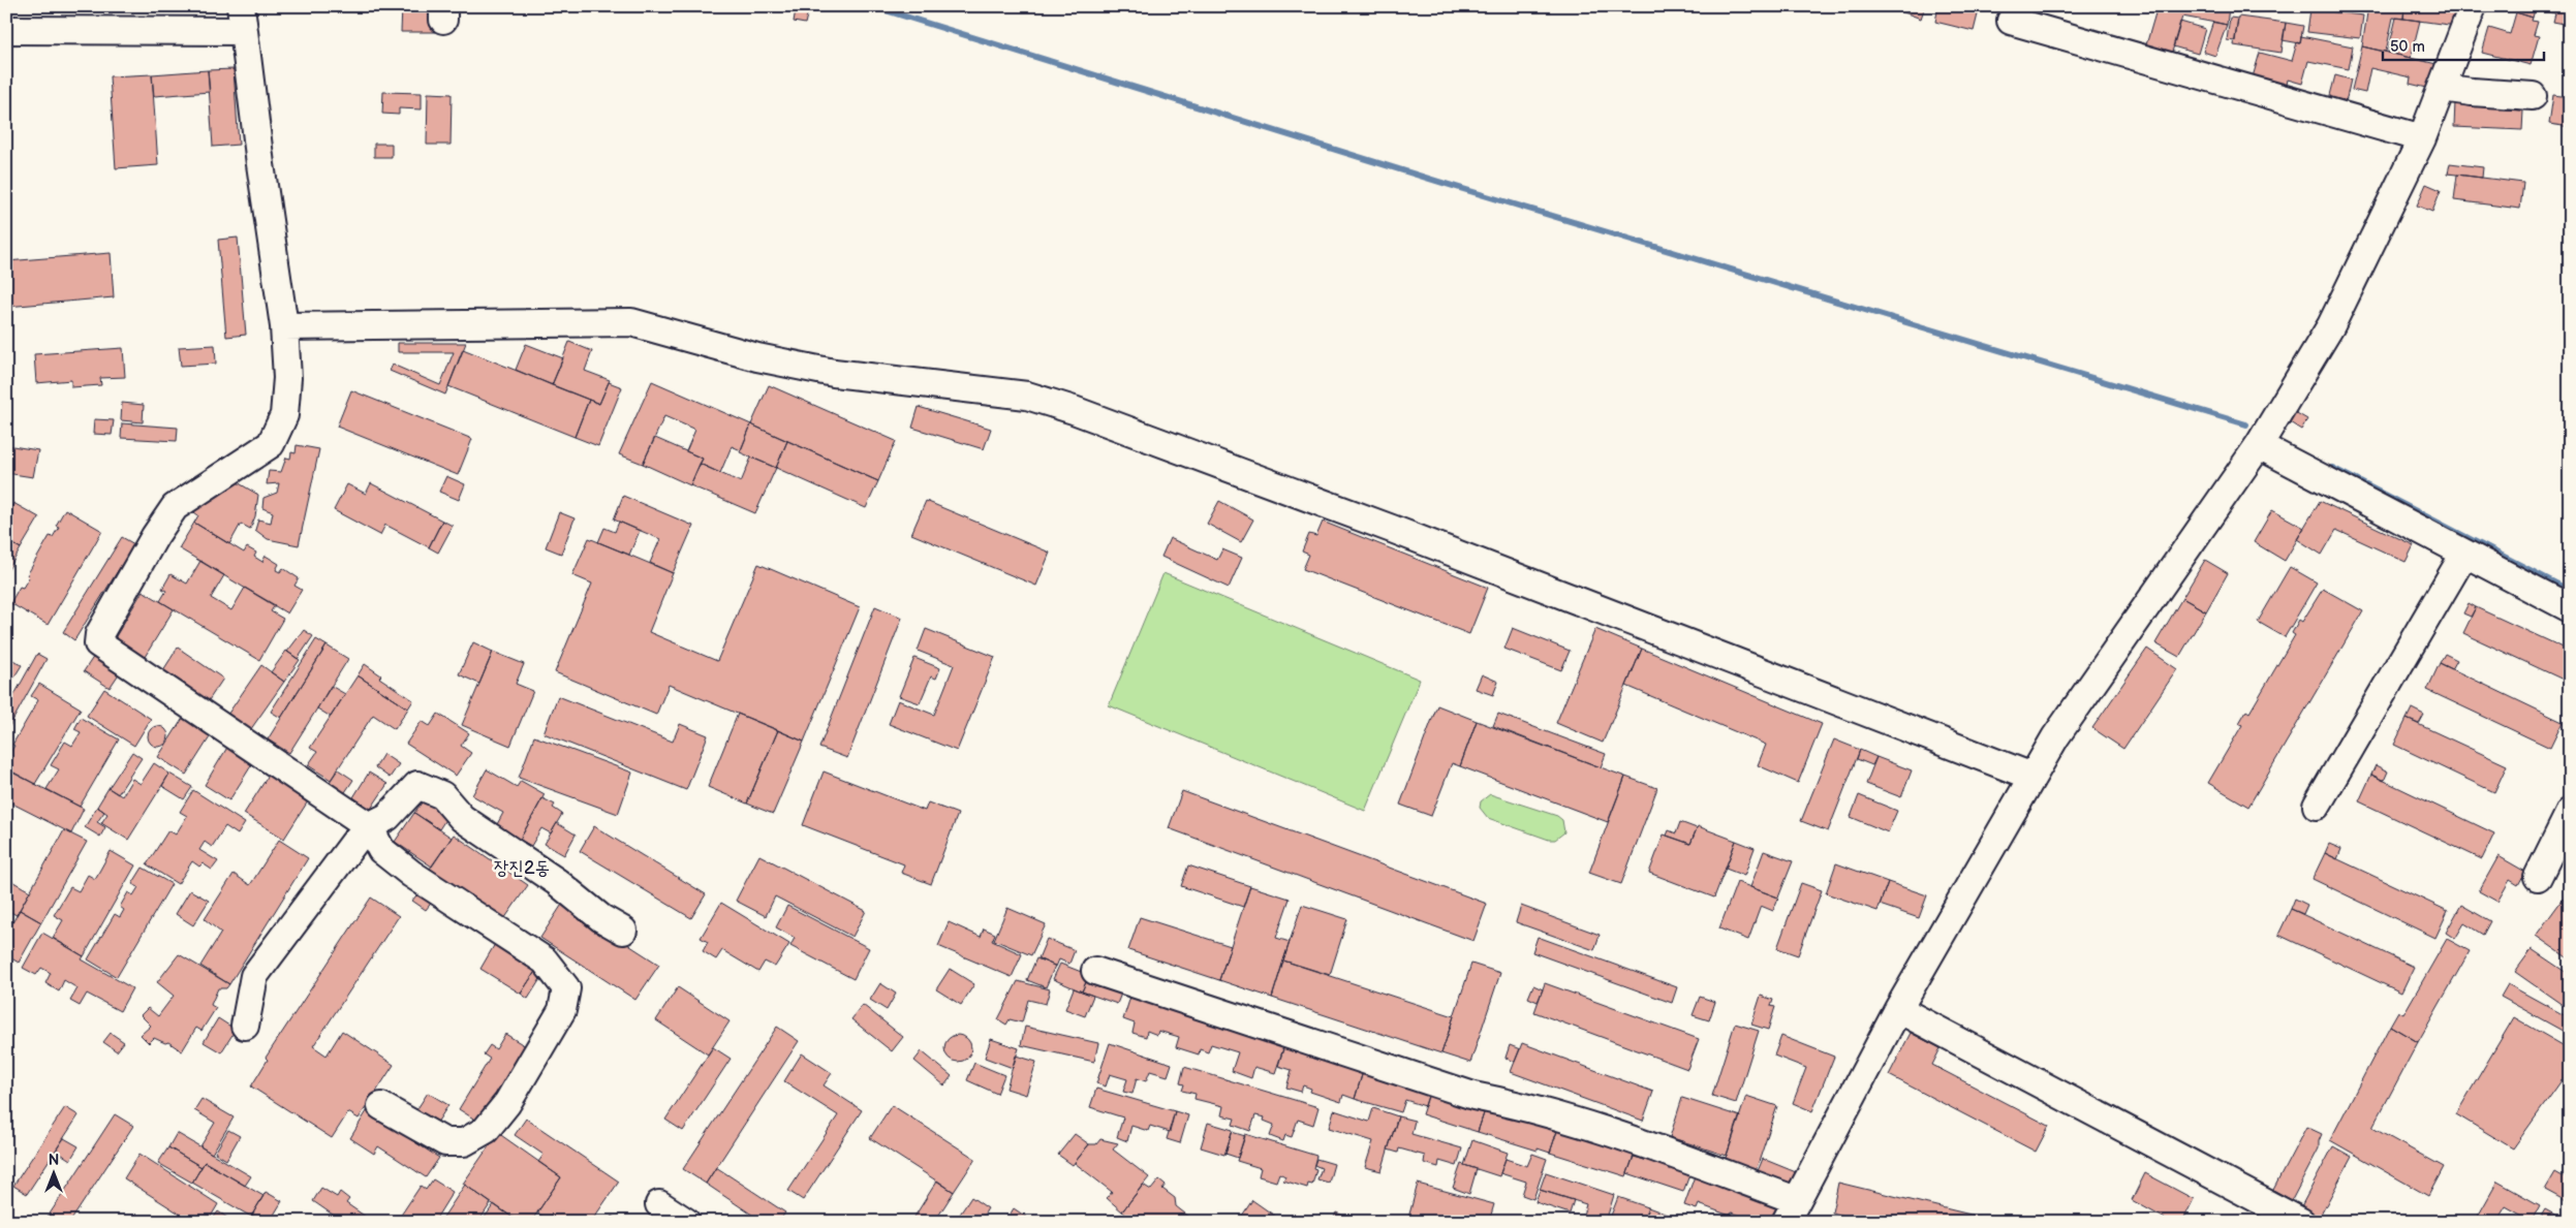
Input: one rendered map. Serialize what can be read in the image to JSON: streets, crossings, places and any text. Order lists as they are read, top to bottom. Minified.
{"districts":["장진2동"],"scale_bar":"50 m","north":"top"}
